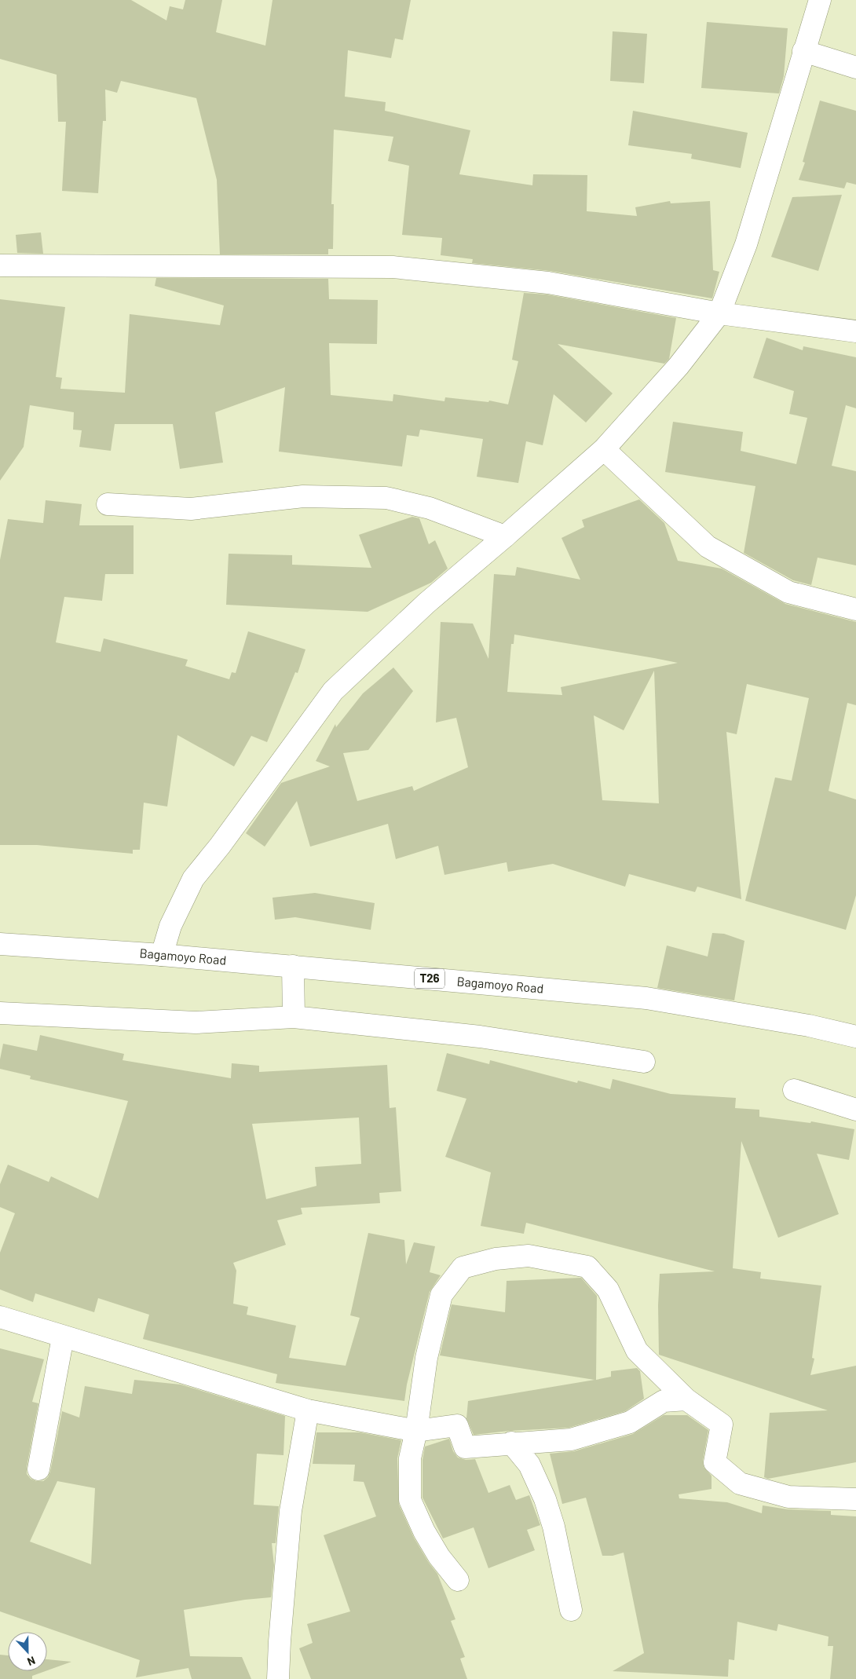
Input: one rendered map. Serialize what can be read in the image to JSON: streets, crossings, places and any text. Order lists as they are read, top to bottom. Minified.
{"streets":{"main road":["Bagamoyo Road","T26"]},"north":"bottom"}
